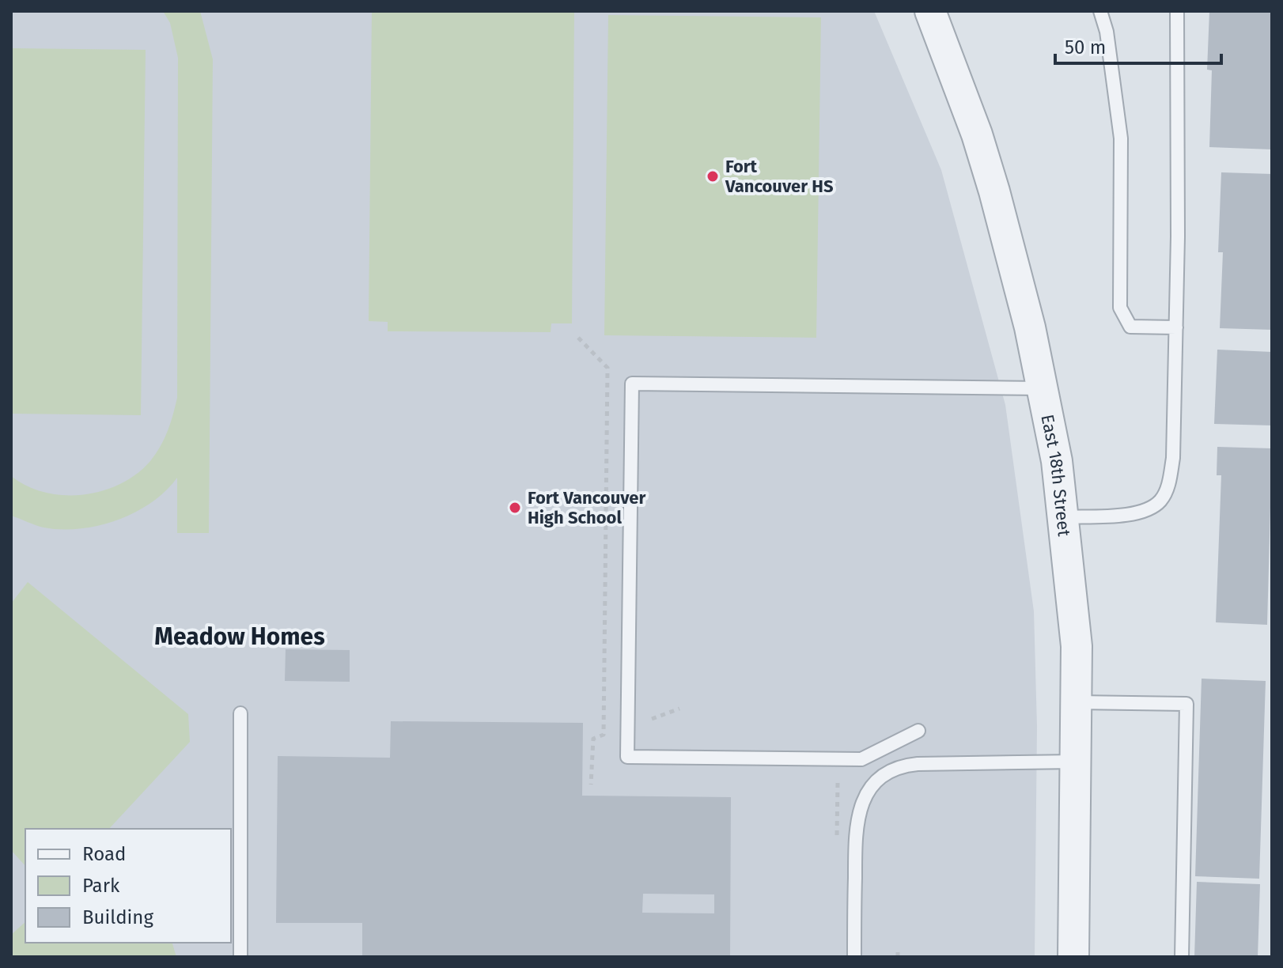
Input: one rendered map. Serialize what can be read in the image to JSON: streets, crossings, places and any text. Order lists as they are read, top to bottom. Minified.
{"streets":{"street":["East 18th Street"]},"districts":["Meadow Homes"],"places":["Fort Vancouver HS","Fort Vancouver High School"],"legend":["Road","Park","Building"],"scale_bar":"50 m"}
